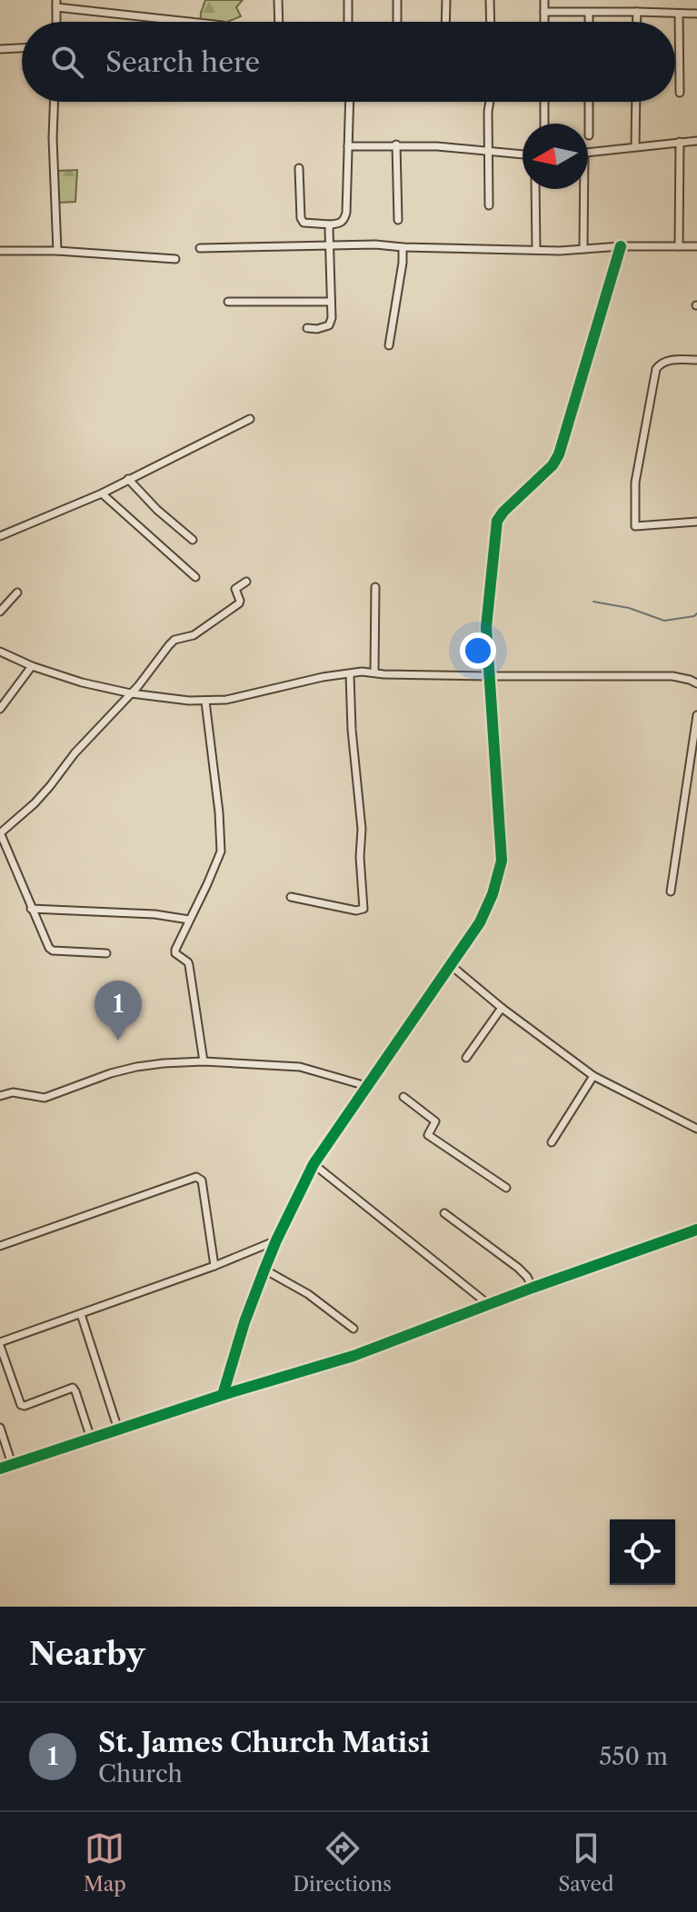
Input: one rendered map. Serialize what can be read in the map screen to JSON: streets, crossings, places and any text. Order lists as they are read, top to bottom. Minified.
{"north":"left","page":{"search":"Search here","pins":"1","heading":"Nearby","list":[{"mark":"1","name":"St. James Church Matisi","note":"Church","value":"550 m"}],"nav":["Map","Directions","Saved"]}}
